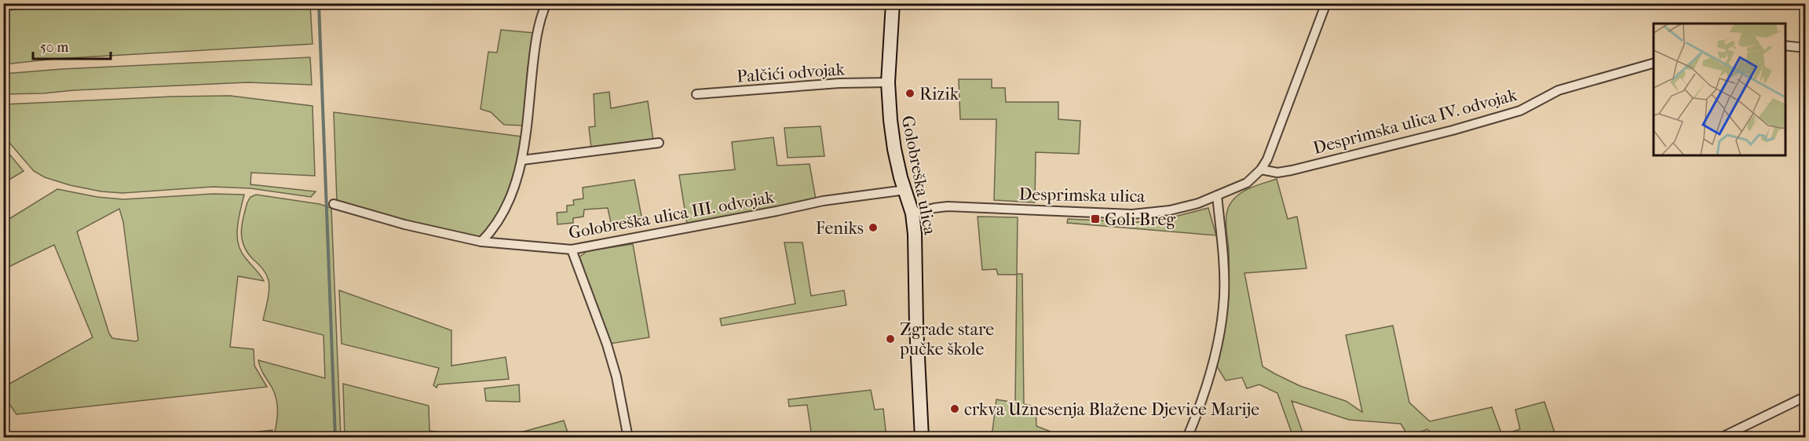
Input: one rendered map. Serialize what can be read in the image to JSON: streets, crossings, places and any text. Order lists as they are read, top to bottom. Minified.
{"streets":{"street":["Palčići odvojak","Desprimska ulica IV. odvojak","Golobreška ulica","Desprimska ulica","Golobreška ulica III. odvojak"]},"crossings":[["Palčići odvojak","Golobreška ulica"],["Desprimska ulica IV. odvojak","Desprimska ulica"],["Golobreška ulica","Desprimska ulica"],["Golobreška ulica","Golobreška ulica III. odvojak"]],"places":{"other":["Rizik","Feniks","Zgrade stare pučke škole","crkva Uznesenja Blažene Djevice Marije"],"transit":["Goli Breg"]},"scale_bar":"50 m"}
